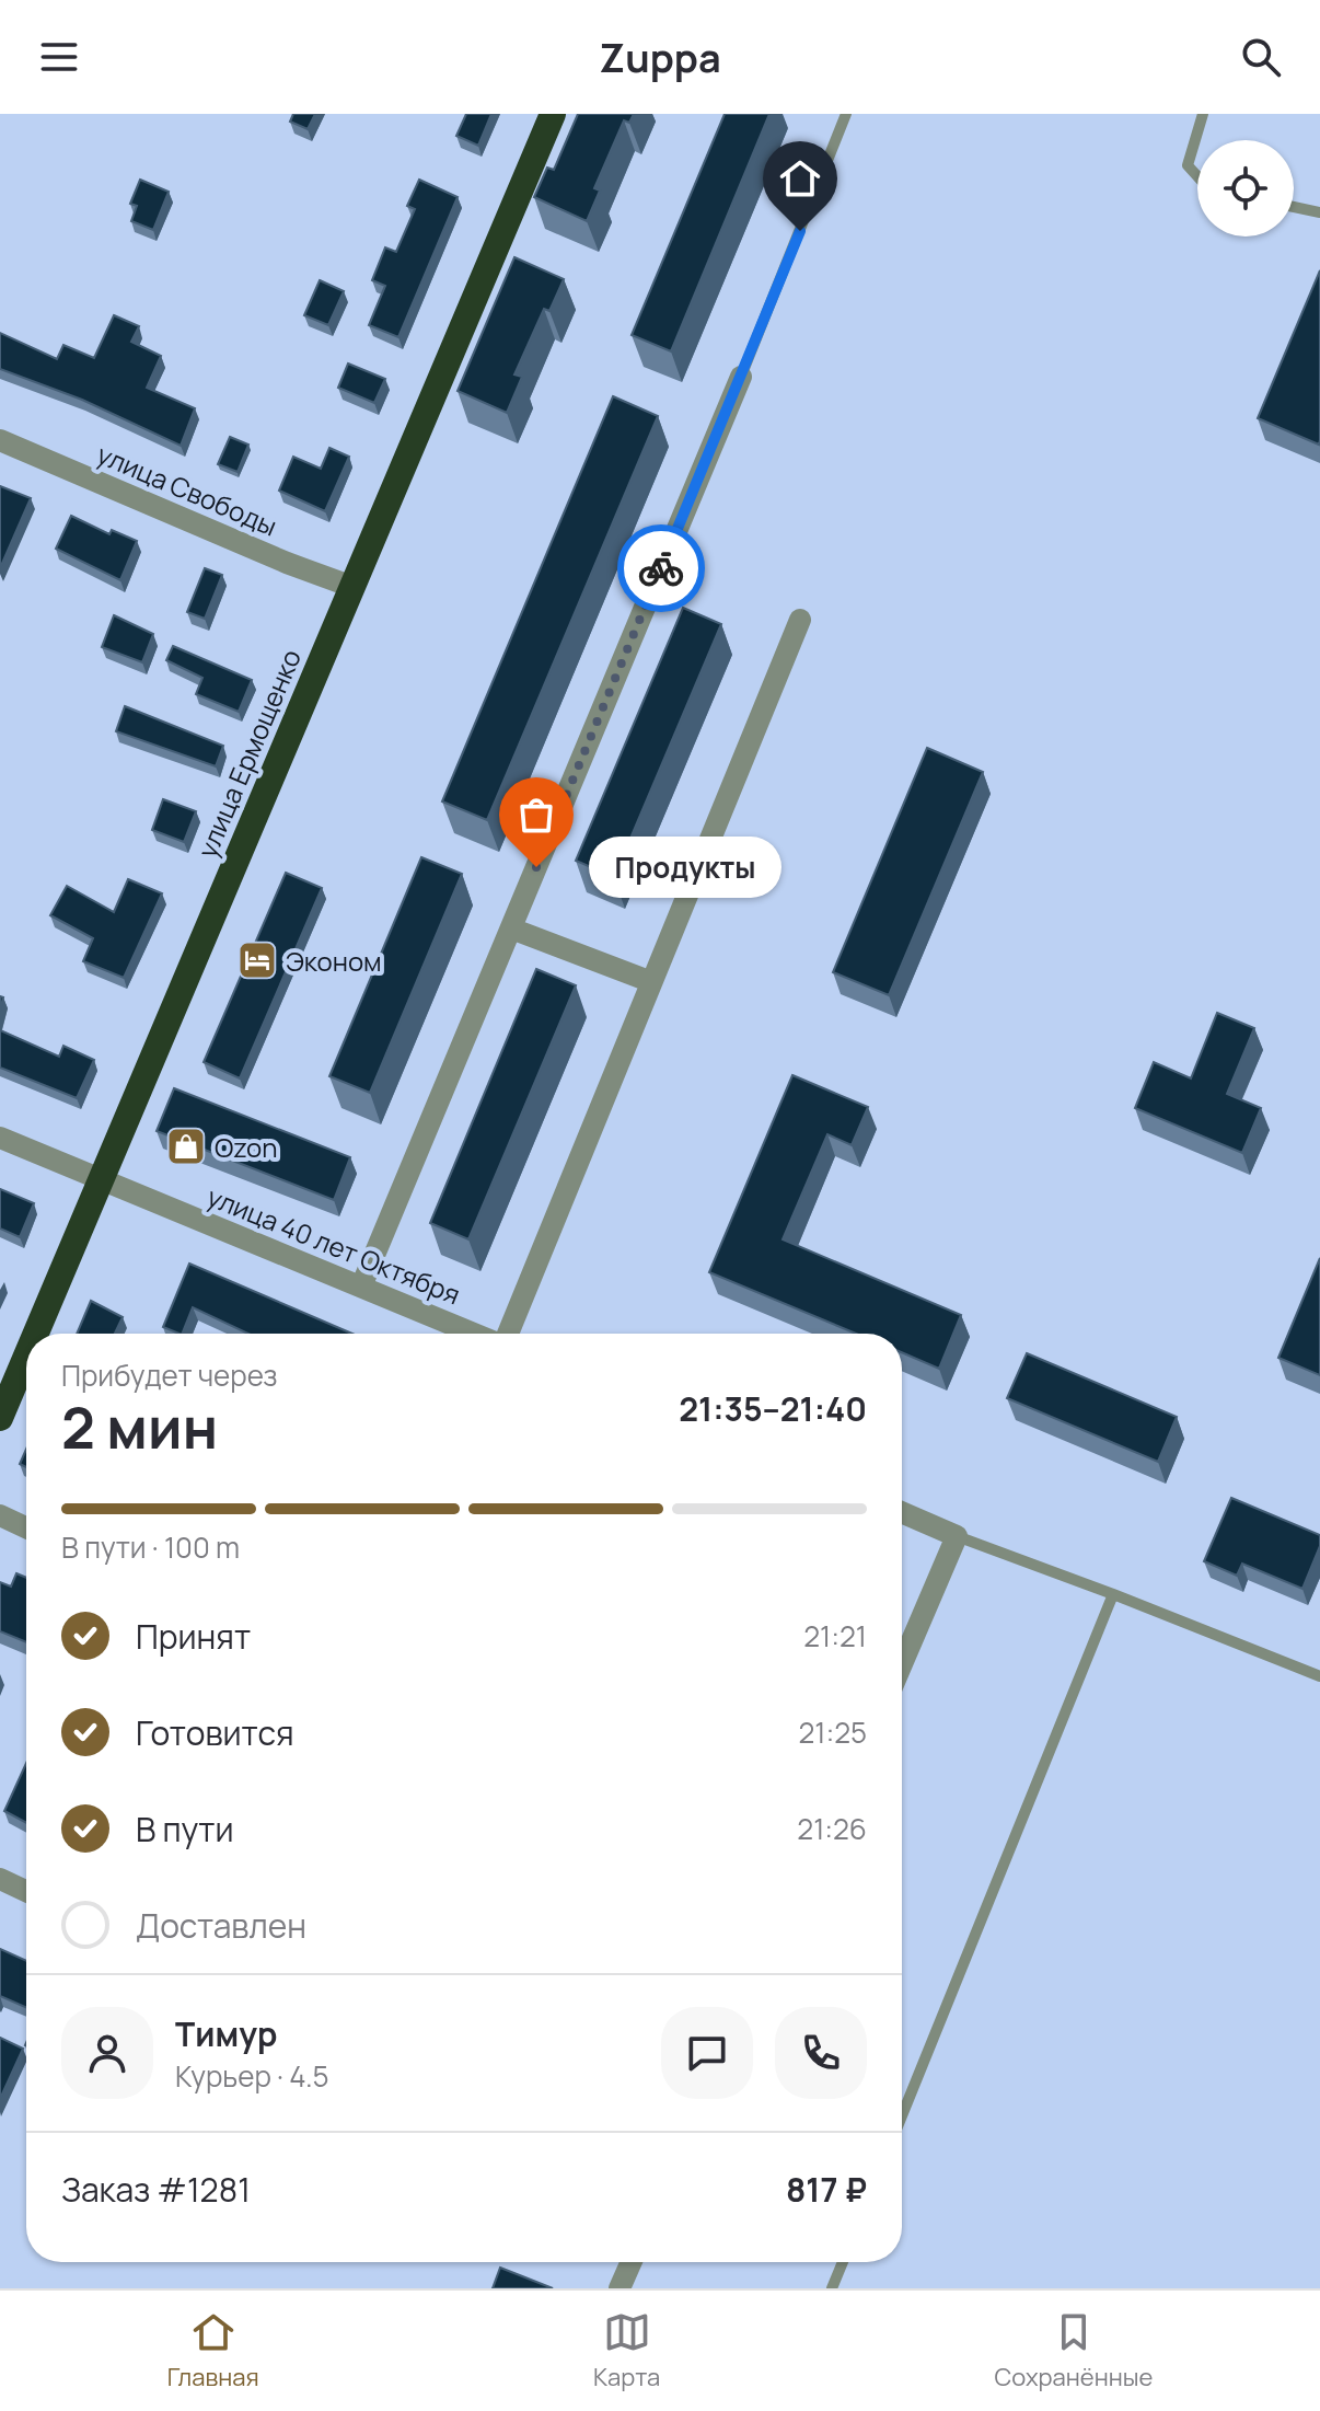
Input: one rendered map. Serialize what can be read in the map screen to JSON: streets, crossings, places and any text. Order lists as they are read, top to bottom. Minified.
{"streets":{"highway":["улица Ермощенко"],"street":["улица Свободы","улица 40 лет Октября"]},"crossings":[["улица Свободы","улица Ермощенко"],["улица Ермощенко","улица 40 лет Октября"]],"places":{"other":["Продукты"],"hotel":["Эконом"],"shop":["Ozon"]},"page":{"header":"Zuppa","bubble":"Продукты","heading":["2 мин","Прибудет через","21:35–21:40"],"panel":["Тимур","Курьер · 4.5","Заказ #1281","817 ₽"],"bar":"В пути · 100 m","list":[["Принят","21:21"],["Готовится","21:25"],["В пути","21:26"],"Доставлен"],"tabs":["Главная","Карта","Сохранённые"]}}
